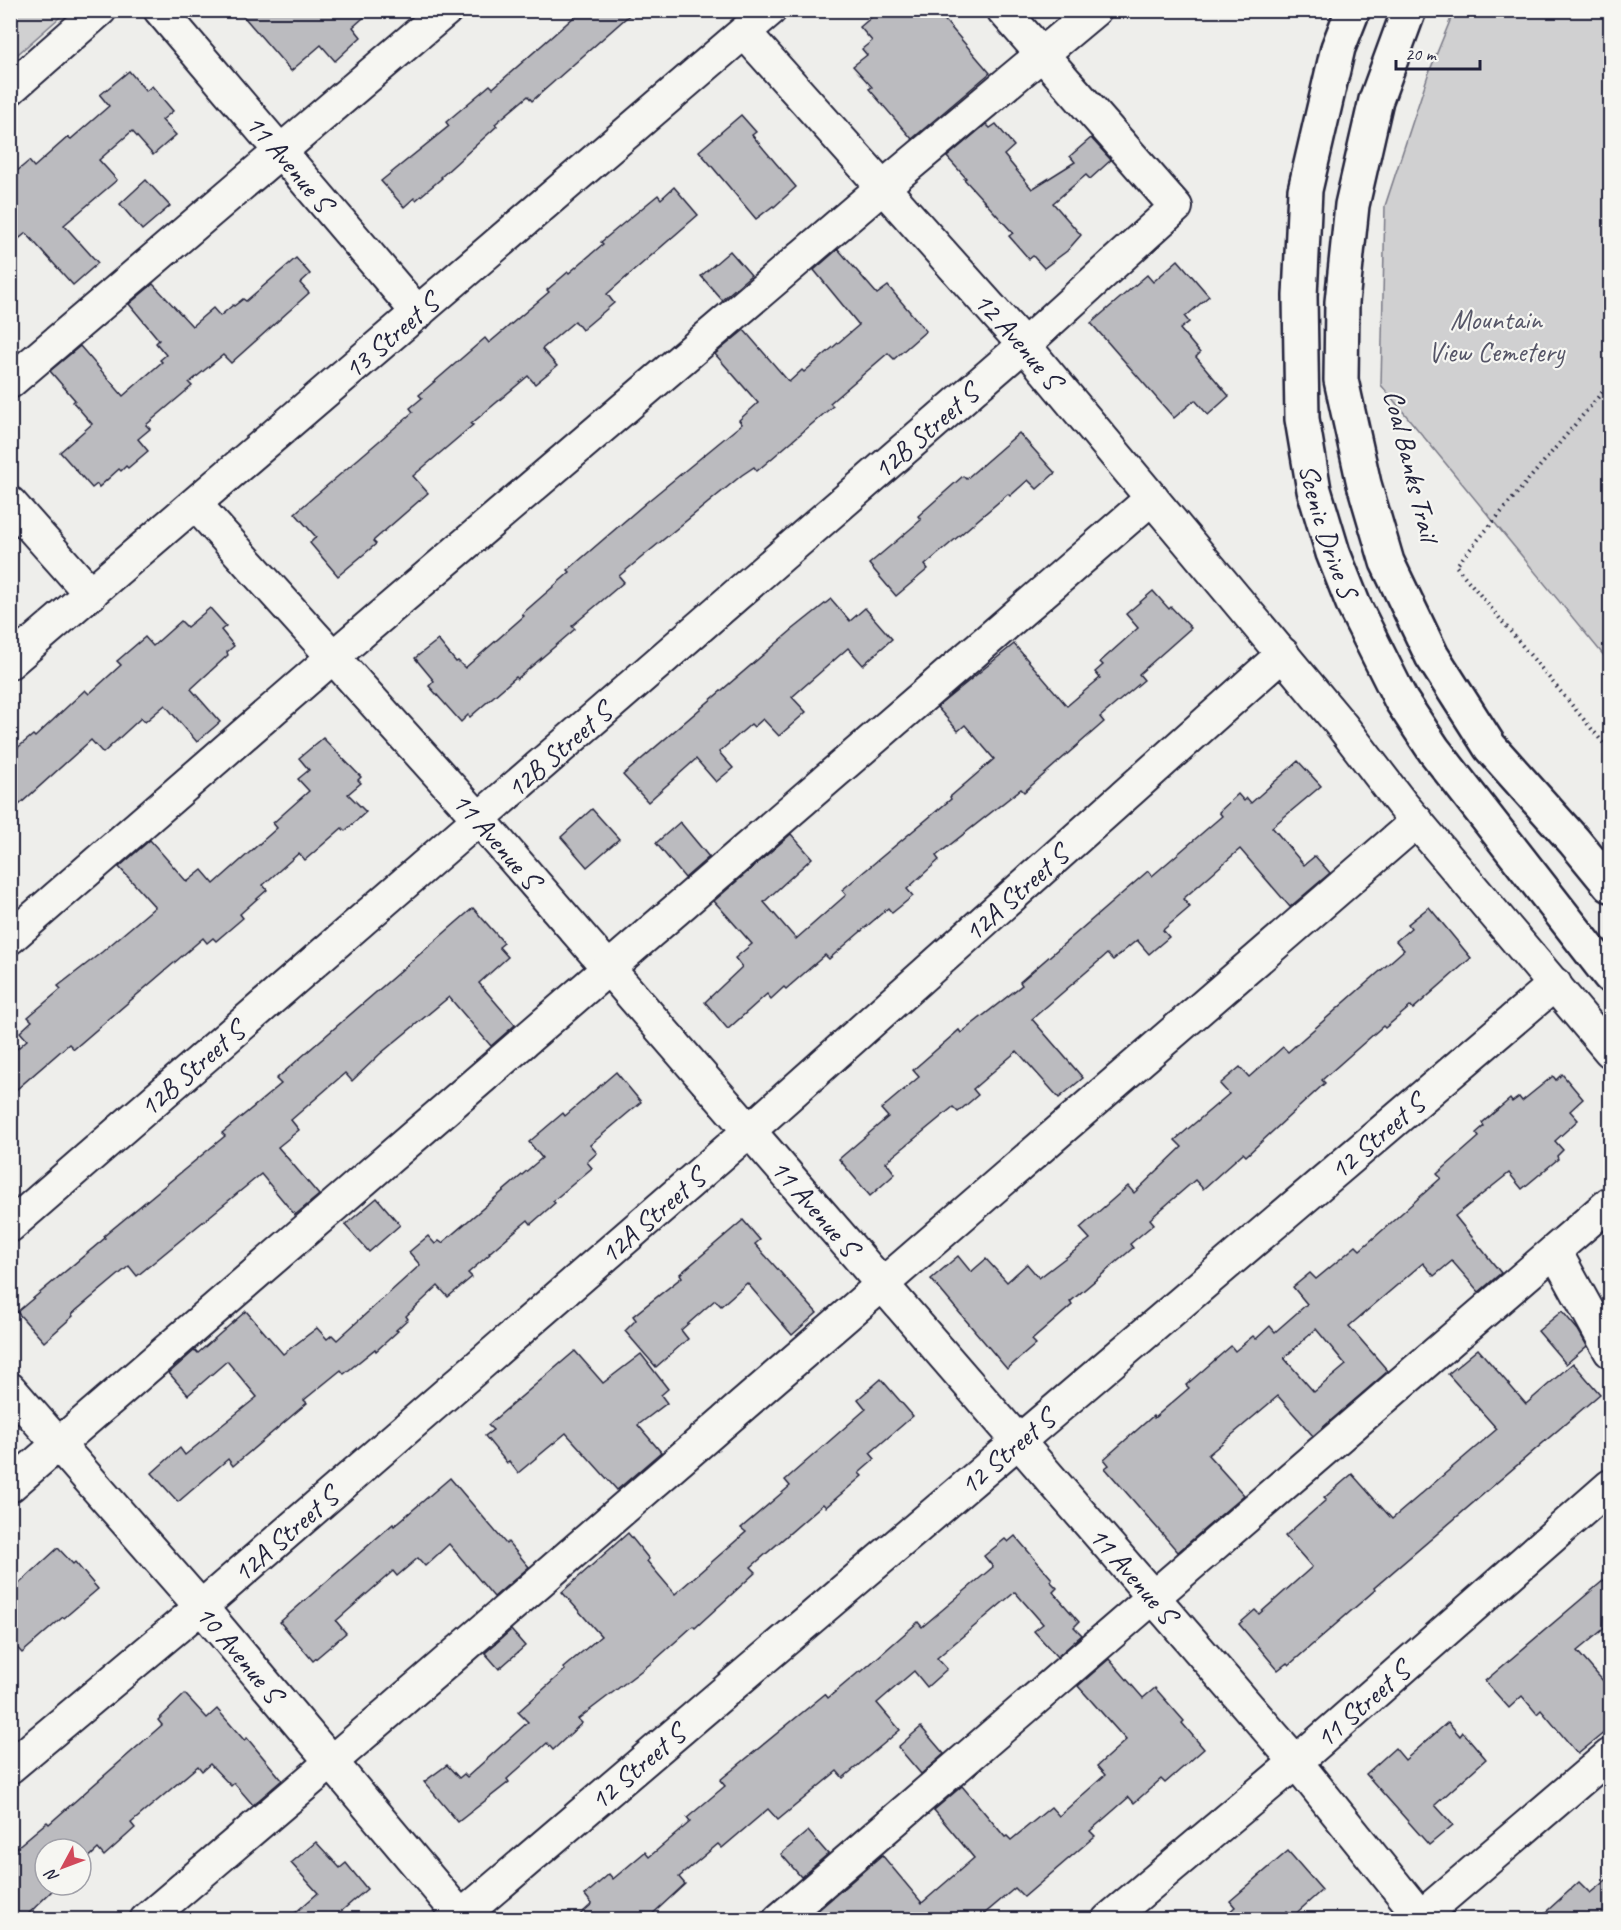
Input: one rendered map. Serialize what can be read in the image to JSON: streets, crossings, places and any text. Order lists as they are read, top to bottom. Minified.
{"streets":{"main road":["Scenic Drive S"],"street":["11 Avenue S","13 Street S","12 Avenue S","12B Street S","12A Street S","12 Street S","10 Avenue S","11 Street S"]},"crossings":[["11 Avenue S","13 Street S"],["11 Avenue S","12B Street S"],["11 Avenue S","12A Street S"],["11 Avenue S","12 Street S"],["11 Avenue S","11 Street S"],["13 Street S","12 Avenue S"],["12 Avenue S","12B Street S"],["12 Avenue S","12A Street S"],["12A Street S","10 Avenue S"],["12 Street S","10 Avenue S"]],"parks":["Mountain View Cemetery"],"scale_bar":"20 m","north":"bottom left"}
